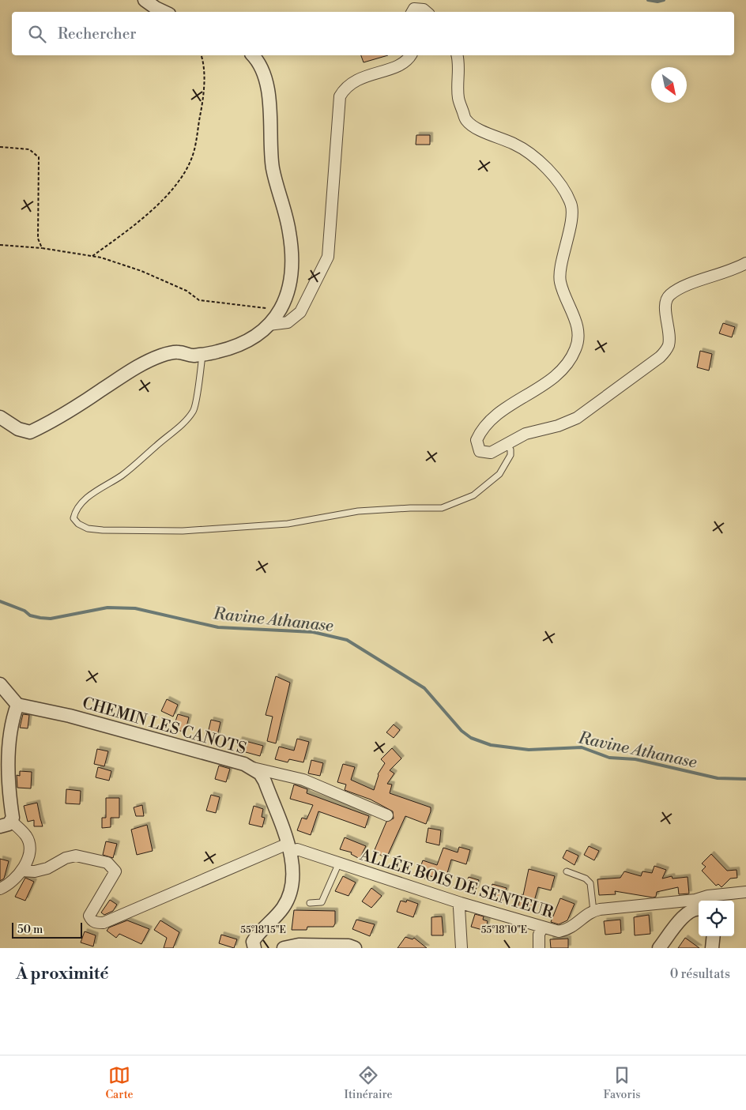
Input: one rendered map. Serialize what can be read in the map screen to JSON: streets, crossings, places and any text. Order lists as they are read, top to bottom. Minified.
{"streets":{"street":["CHEMIN LES CANOTS","ALLÉE BOIS DE SENTEUR"]},"crossings":[["CHEMIN LES CANOTS","ALLÉE BOIS DE SENTEUR"]],"water":["Ravine Athanase"],"scale_bar":"50 m","north":"bottom right","page":{"search":"Rechercher","scale":"50 m","heading":["À proximité","0 résultats"],"nav":["Carte","Itinéraire","Favoris"]},"coordinates":["55°18'15\"E","55°18'10\"E"]}
